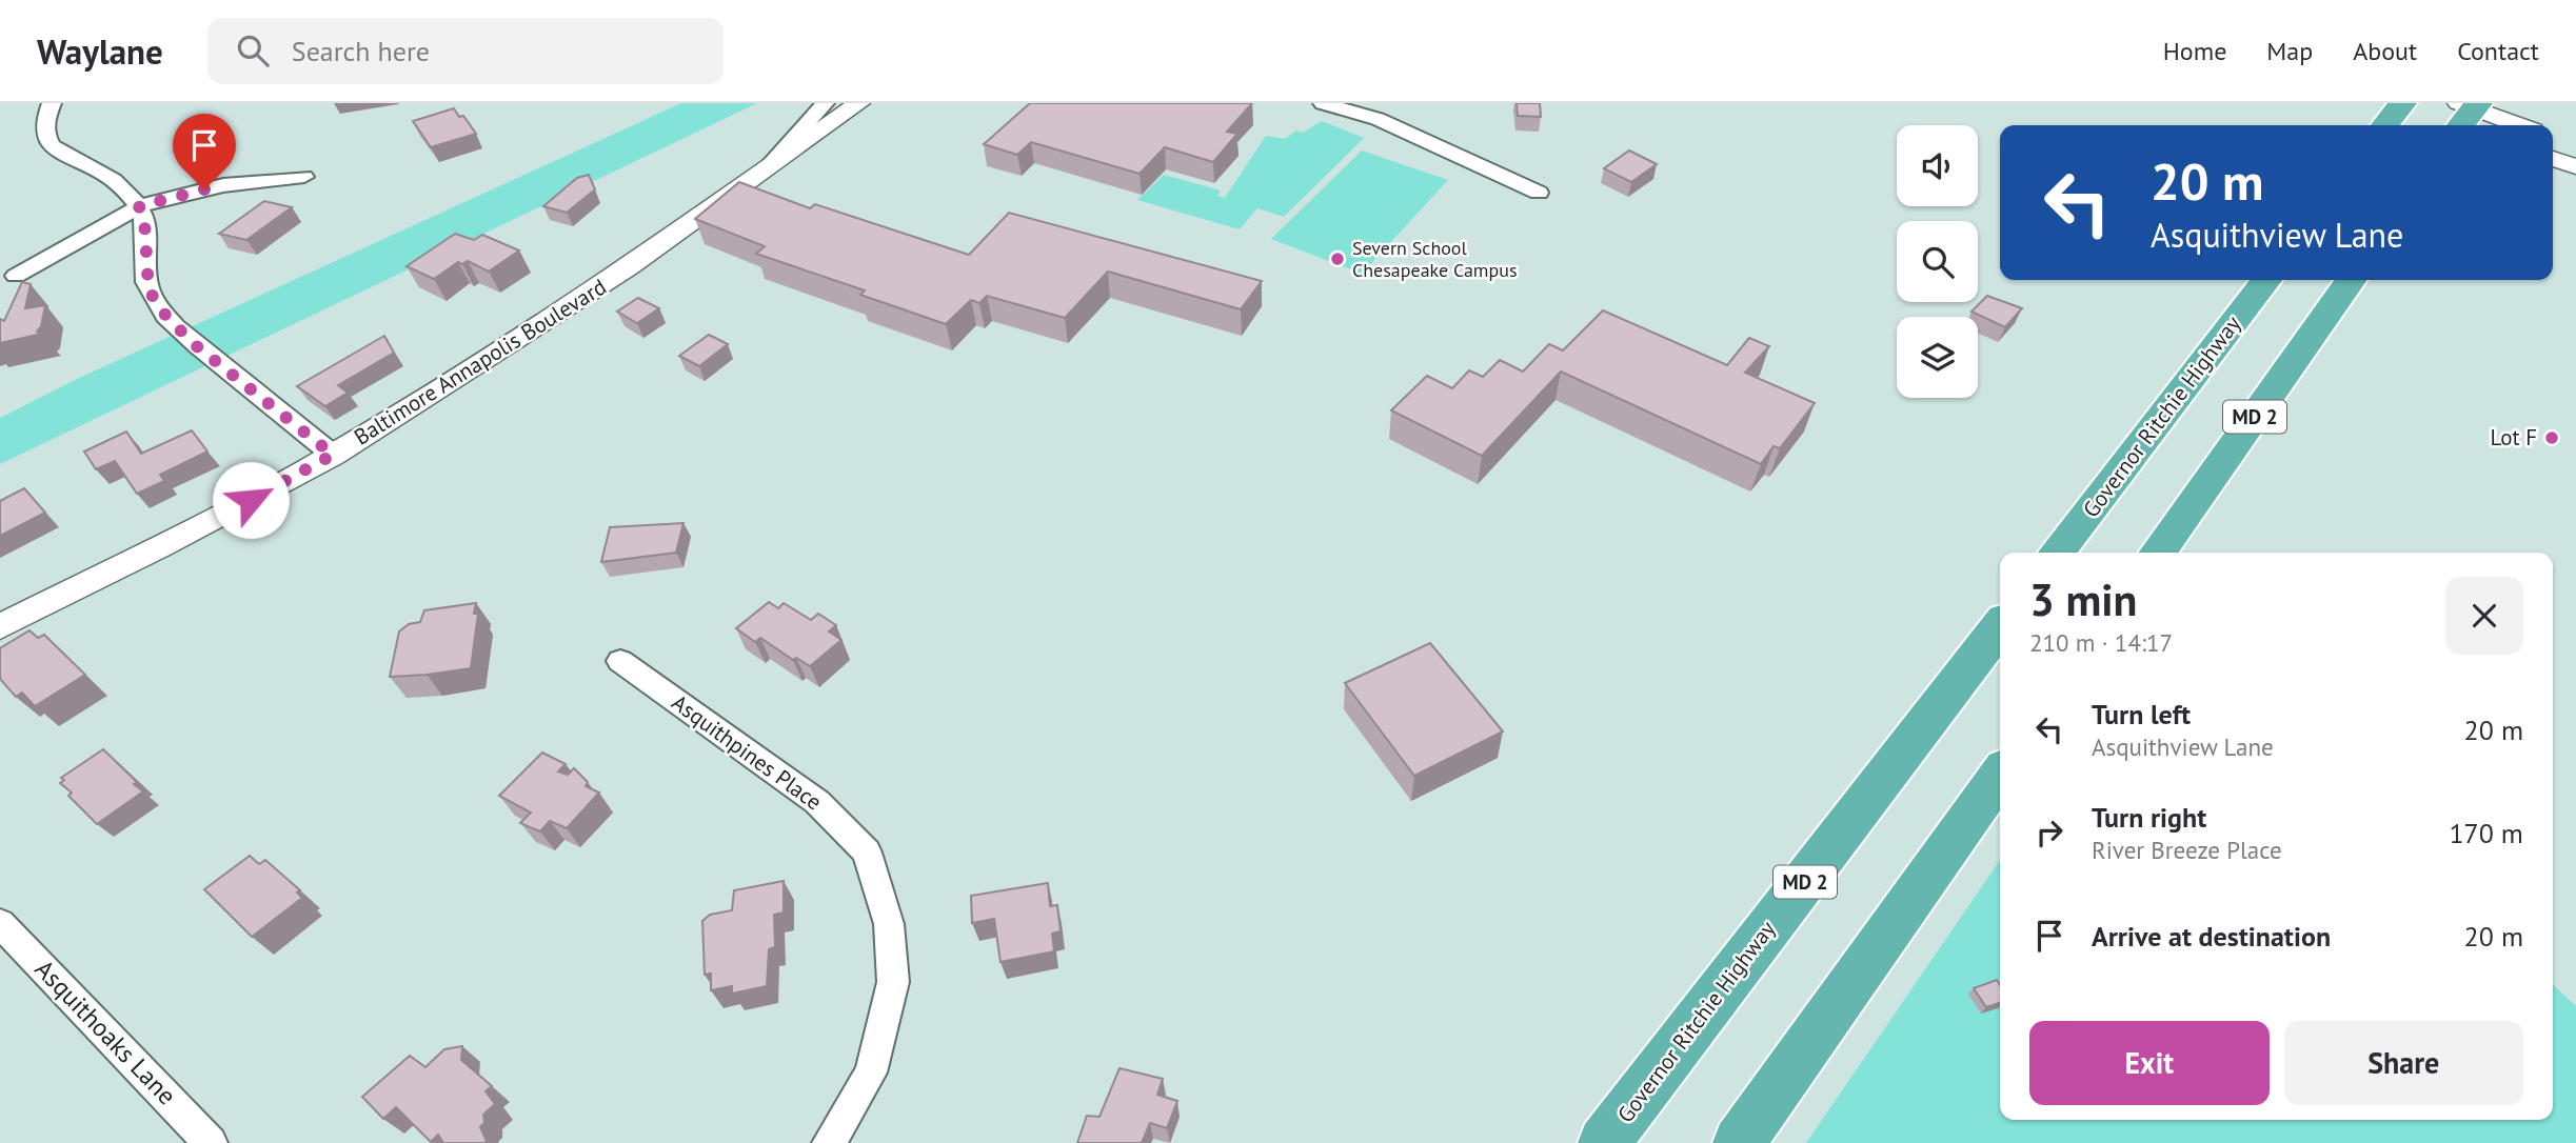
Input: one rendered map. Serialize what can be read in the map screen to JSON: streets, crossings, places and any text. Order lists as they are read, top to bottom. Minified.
{"streets":{"highway":["Governor Ritchie Highway","MD 2"],"street":["Baltimore Annapolis Boulevard","Asquithpines Place","Asquithoaks Lane"]},"places":["Severn School Chesapeake Campus","Lot F"],"page":{"header":"Waylane","search":"Search here","nav":["Home","Map","About","Contact"],"turn":["20 m","Asquithview Lane"],"heading":["3 min","210 m · 14:17"],"list":[{"name":"Turn left","note":"Asquithview Lane","value":"20 m"},{"name":"Turn right","note":"River Breeze Place","value":"170 m"},{"name":"Arrive at destination","value":"20 m"}],"buttons":["Exit","Share"]}}
